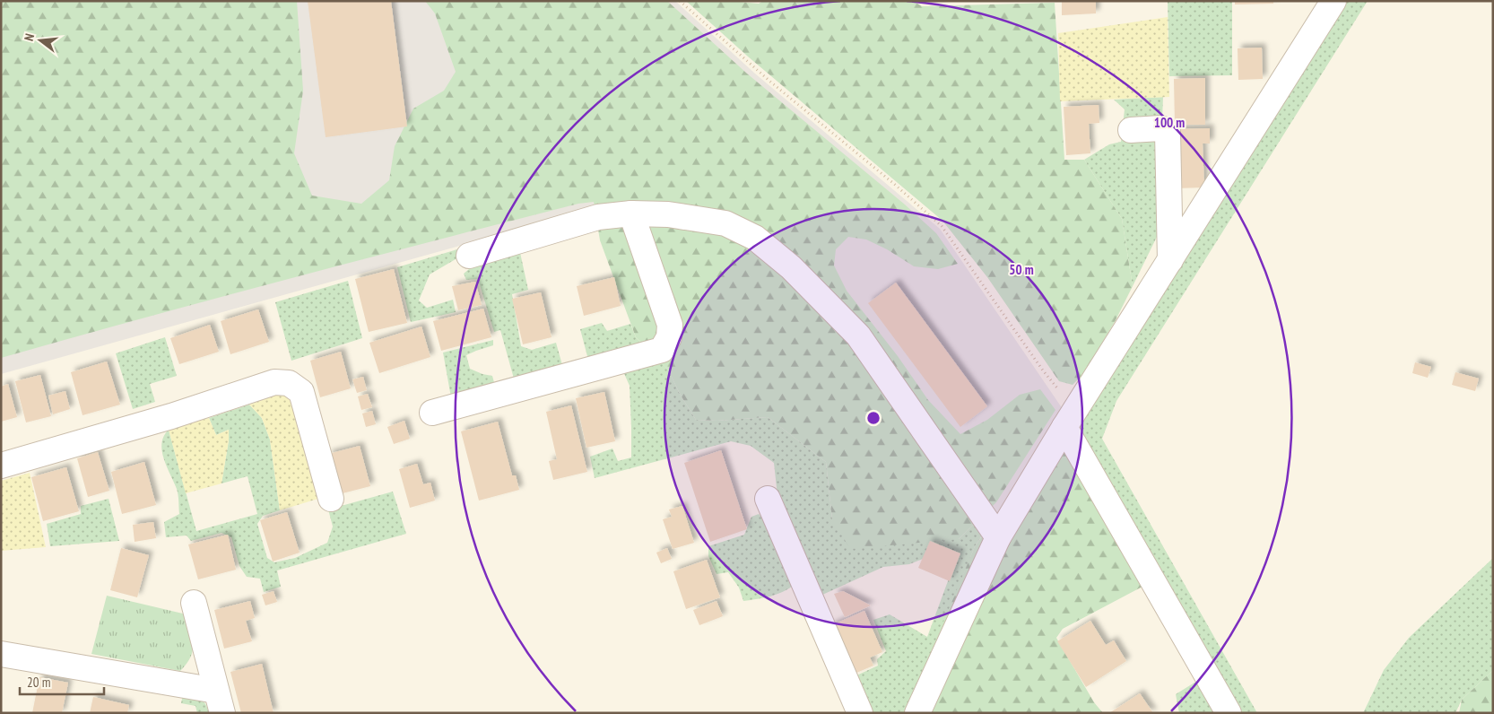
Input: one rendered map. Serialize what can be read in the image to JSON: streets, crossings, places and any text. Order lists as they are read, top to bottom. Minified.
{"scale_bar":"20 m","north":"left","rings":["100 m","50 m"]}
